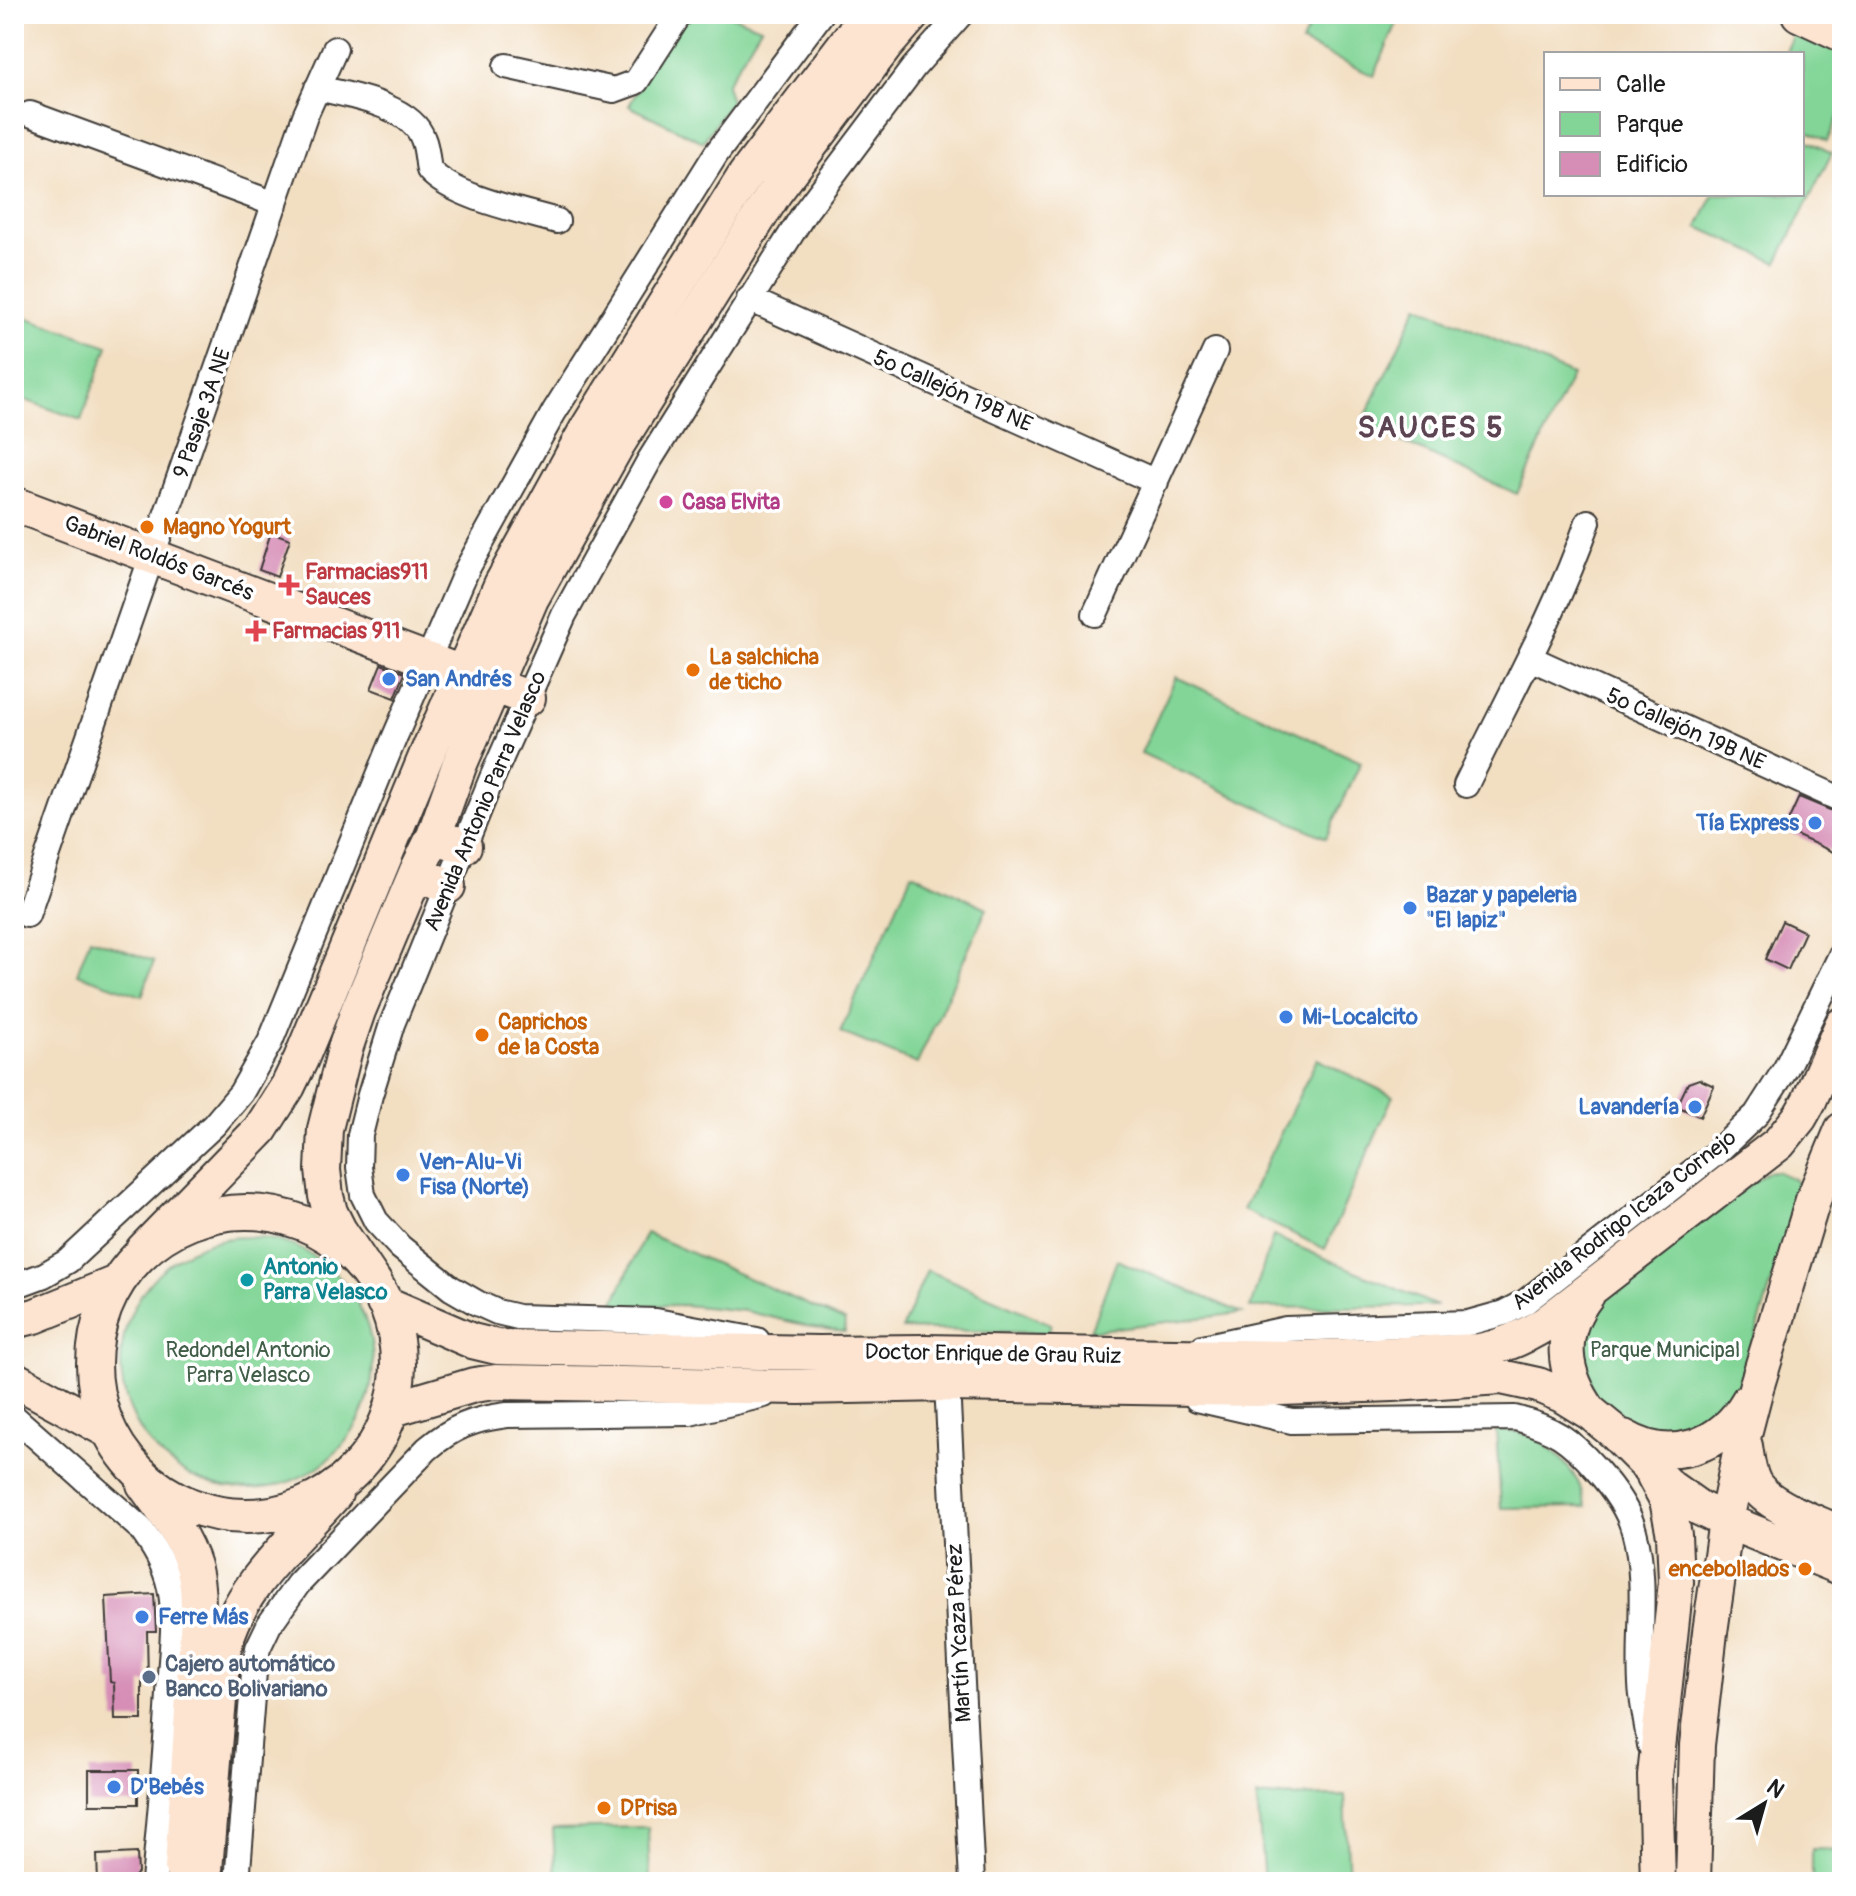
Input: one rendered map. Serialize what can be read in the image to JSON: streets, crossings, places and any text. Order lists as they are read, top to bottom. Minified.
{"streets":{"street":["5º Callejón 19B NE","9 Pasaje 3A NE","Gabriel Roldós Garcés","Avenida Antonio Parra Velasco","Avenida Rodrigo Icaza Cornejo","Doctor Enrique de Grau Ruiz","Martín Ycaza Pérez"]},"crossings":[["5º Callejón 19B NE","Avenida Antonio Parra Velasco"],["9 Pasaje 3A NE","Gabriel Roldós Garcés"],["Gabriel Roldós Garcés","Avenida Antonio Parra Velasco"],["Avenida Antonio Parra Velasco","Doctor Enrique de Grau Ruiz"],["Avenida Rodrigo Icaza Cornejo","Doctor Enrique de Grau Ruiz"],["Doctor Enrique de Grau Ruiz","Martín Ycaza Pérez"]],"districts":["SAUCES 5"],"parks":["Redondel Antonio Parra Velasco","Parque Municipal"],"places":{"other":["Casa Elvita","Magno Yogurt","La salchicha de ticho","San Andrés","Tía Express","Bazar y papeleria \"El lapiz\"","Mi-Localcito","Caprichos de la Costa","Lavandería","Ven-Alu-Vi Fisa (Norte)","Antonio Parra Velasco","encebollados","Ferre Más","Cajero automático Banco Bolivariano","D'Bebés","DPrisa"],"health":["Farmacias911 Sauces","Farmacias 911"]},"legend":["Calle","Parque","Edificio"],"north":"top right"}
